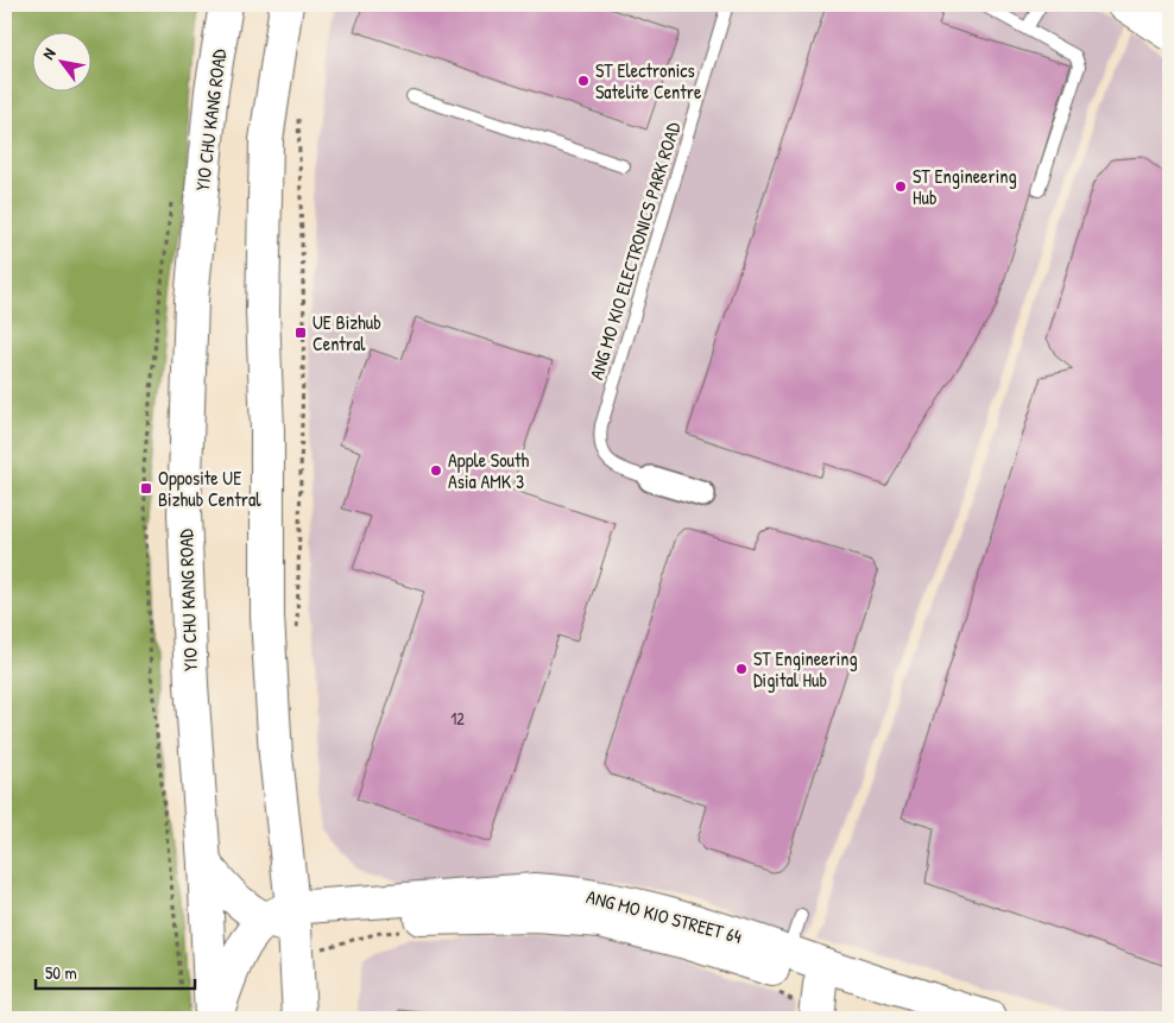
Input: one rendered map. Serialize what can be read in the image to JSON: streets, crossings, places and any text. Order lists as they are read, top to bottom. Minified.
{"streets":{"main road":["YIO CHU KANG ROAD","ANG MO KIO STREET 64"],"lane":["ANG MO KIO ELECTRONICS PARK ROAD"]},"places":{"other":["ST Electronics Satelite Centre","ST Engineering Hub","Apple South Asia AMK 3","ST Engineering Digital Hub"],"transit":["UE Bizhub Central","Opposite UE Bizhub Central"]},"house_numbers":["12"],"scale_bar":"50 m","north":"top left"}
